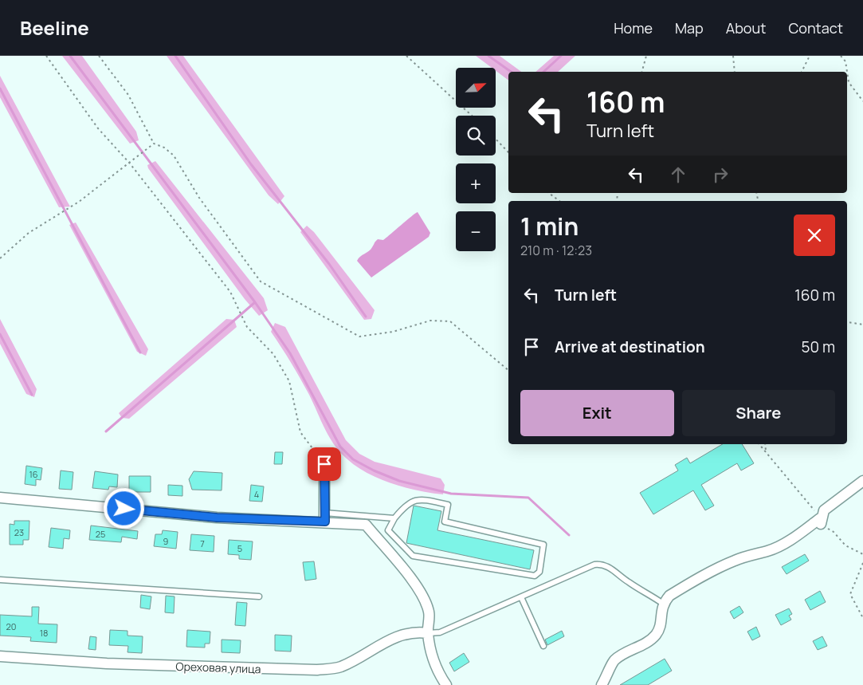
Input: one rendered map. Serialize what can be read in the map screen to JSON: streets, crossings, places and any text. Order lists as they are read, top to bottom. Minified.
{"streets":{"street":["Ореховая улица"]},"house_numbers":["16","4","23","25","9","7","5","20","18"],"north":"top right","page":{"header":"Beeline","nav":["Home","Map","About","Contact"],"map_buttons":["+","−"],"turn":["160 m","Turn left"],"heading":["1 min","210 m · 12:23"],"list":[{"name":"Turn left","value":"160 m"},{"name":"Arrive at destination","value":"50 m"}],"buttons":["Exit","Share"]}}
